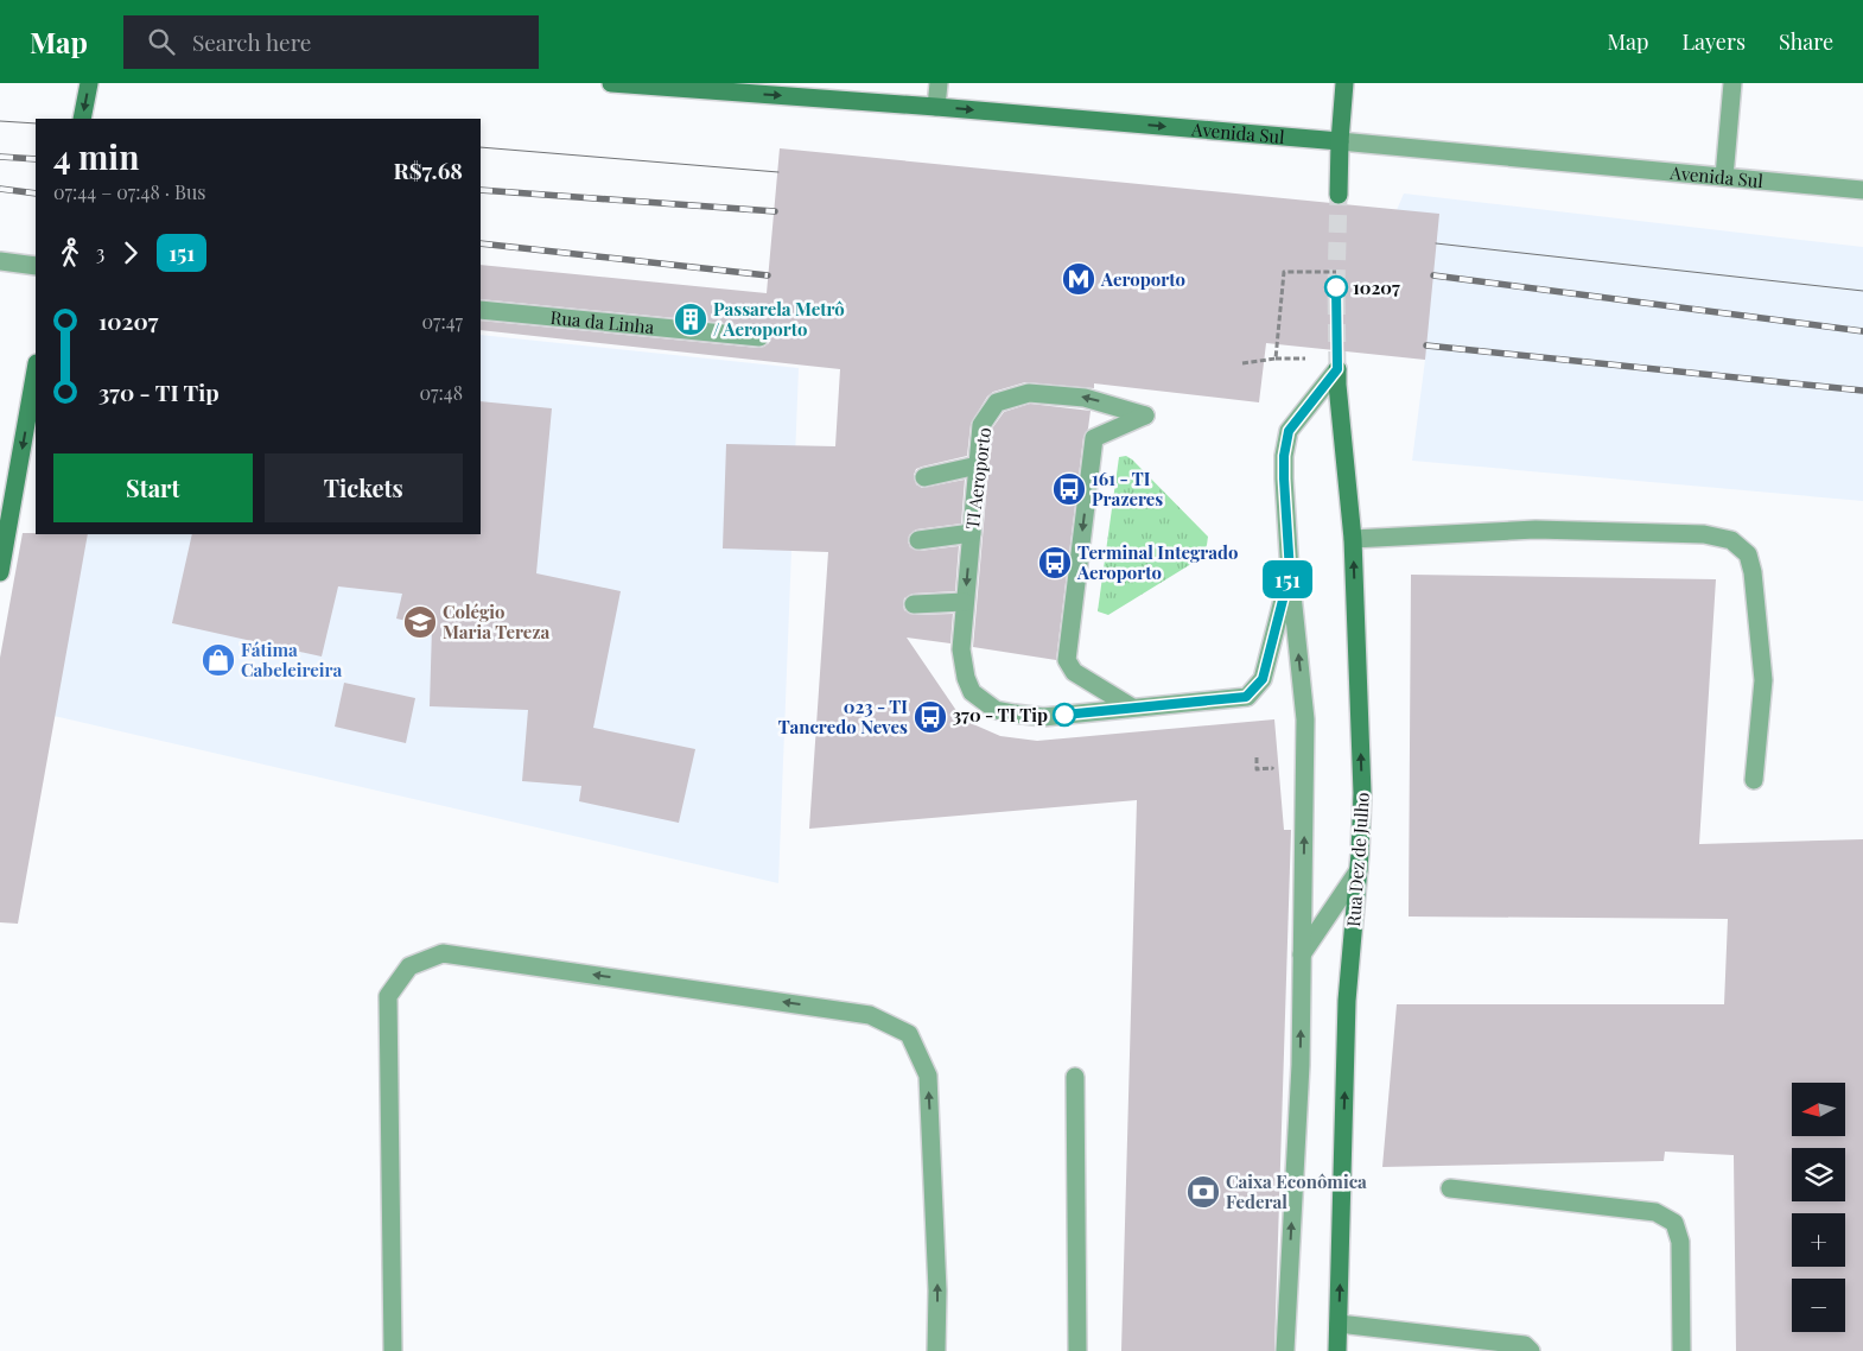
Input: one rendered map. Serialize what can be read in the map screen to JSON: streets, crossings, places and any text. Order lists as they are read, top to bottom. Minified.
{"streets":{"main road":["Avenida Sul","Rua Dez de Julho"],"street":["Rua da Linha","TI Aeroporto"]},"one_way":["Avenida Sul","Rua Dez de Julho"],"places":{"metro station":["Aeroporto"],"other":["10207","370 - TI Tip"],"building":["Passarela Metrô / Aeroporto"],"bus stop":["161 - TI Prazeres","Terminal Integrado Aeroporto","023 - TI Tancredo Neves"],"school or university":["Colégio Maria Tereza"],"shop":["Fátima Cabeleireira"],"bank":["Caixa Econômica Federal"]},"lines":["bus line 151"],"north":"left","page":{"header":"Map","search":"Search here","nav":["Map","Layers","Share"],"on_map":"151","heading":["4 min","07:44 – 07:48 · Bus","R$7.68"],"legs":["3","151"],"list":[{"name":"10207","value":"07:47"},{"name":"370 - TI Tip","value":"07:48"}],"buttons":["Start","Tickets"],"map_buttons":["+","−"]}}
